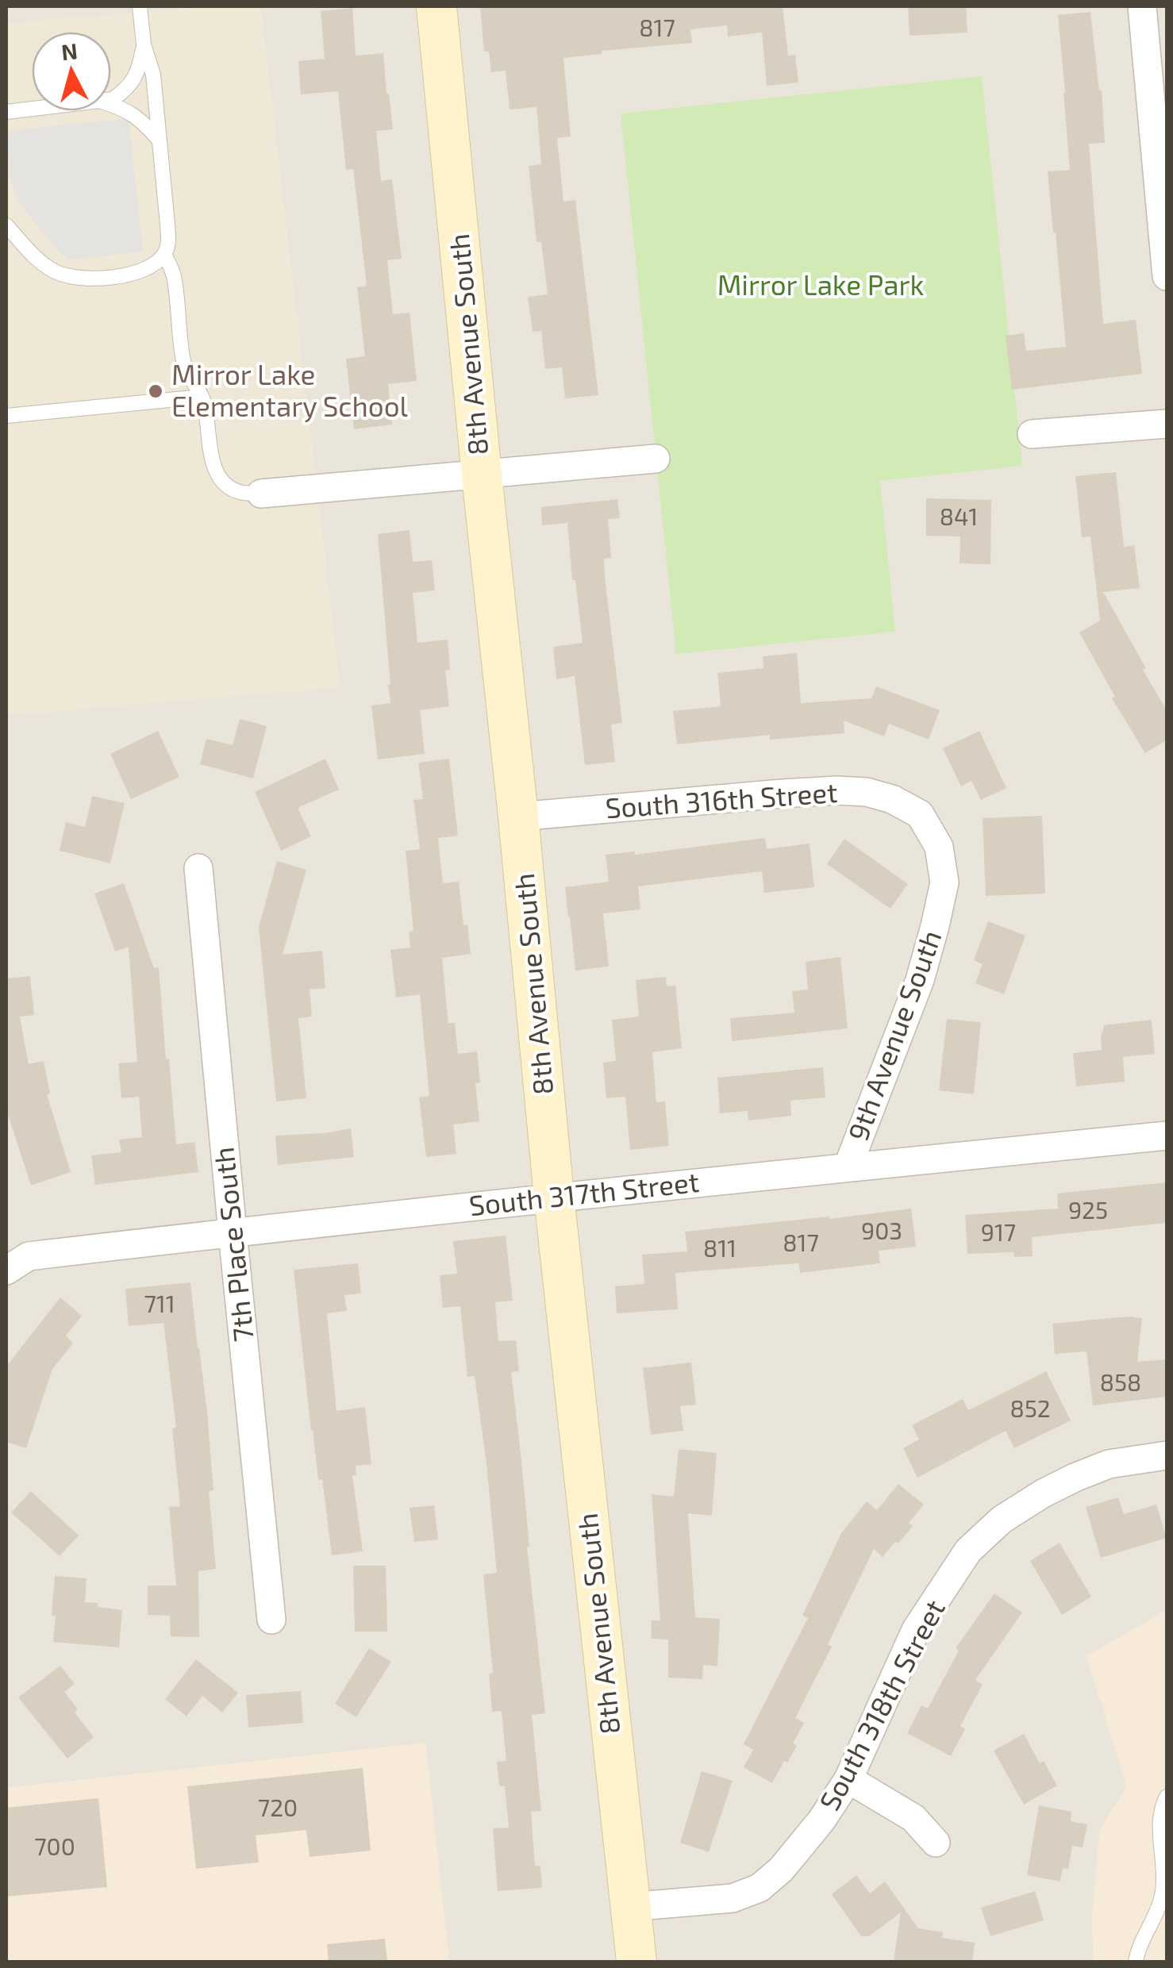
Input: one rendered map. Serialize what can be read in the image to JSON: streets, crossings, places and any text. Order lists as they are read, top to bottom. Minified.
{"streets":{"street":["8th Avenue South","South 316th Street","9th Avenue South","South 317th Street","7th Place South","South 318th Street"]},"crossings":[["8th Avenue South","South 316th Street"],["8th Avenue South","South 317th Street"],["8th Avenue South","South 318th Street"],["South 316th Street","9th Avenue South"],["9th Avenue South","South 317th Street"],["South 317th Street","7th Place South"]],"parks":["Mirror Lake Park"],"places":["Mirror Lake Elementary School"],"house_numbers":["817","841","925","903","917","817","811","711","858","852","720","700"],"north":"top"}
